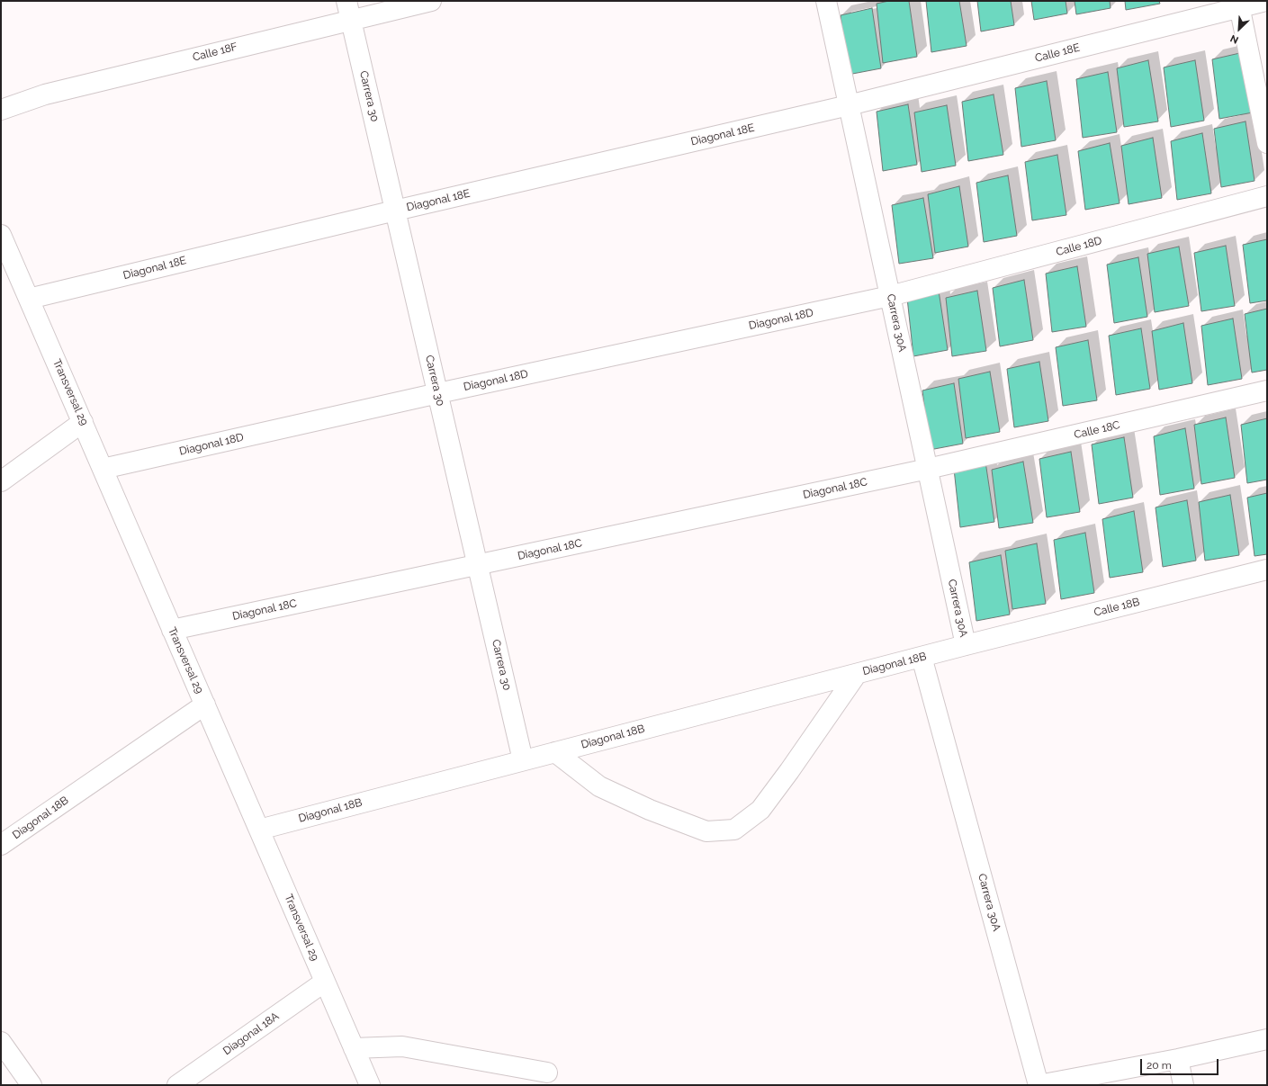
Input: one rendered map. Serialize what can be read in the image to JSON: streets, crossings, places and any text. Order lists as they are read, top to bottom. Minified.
{"streets":{"street":["Calle 18F","Calle 18E","Carrera 30","Diagonal 18E","Calle 18D","Diagonal 18D","Carrera 30A","Transversal 29","Calle 18C","Diagonal 18C","Calle 18B","Diagonal 18B","Diagonal 18A"]},"crossings":[["Calle 18F","Carrera 30"],["Calle 18E","Diagonal 18E"],["Calle 18E","Carrera 30A"],["Carrera 30","Diagonal 18E"],["Carrera 30","Diagonal 18D"],["Carrera 30","Diagonal 18C"],["Carrera 30","Diagonal 18B"],["Diagonal 18E","Carrera 30A"],["Diagonal 18E","Transversal 29"],["Calle 18D","Diagonal 18D"],["Calle 18D","Carrera 30A"],["Diagonal 18D","Carrera 30A"],["Diagonal 18D","Transversal 29"],["Carrera 30A","Calle 18C"],["Carrera 30A","Diagonal 18C"],["Carrera 30A","Calle 18B"],["Carrera 30A","Diagonal 18B"],["Transversal 29","Diagonal 18C"],["Transversal 29","Diagonal 18B"],["Transversal 29","Diagonal 18A"],["Calle 18C","Diagonal 18C"],["Calle 18B","Diagonal 18B"]],"scale_bar":"20 m","north":"bottom left"}
